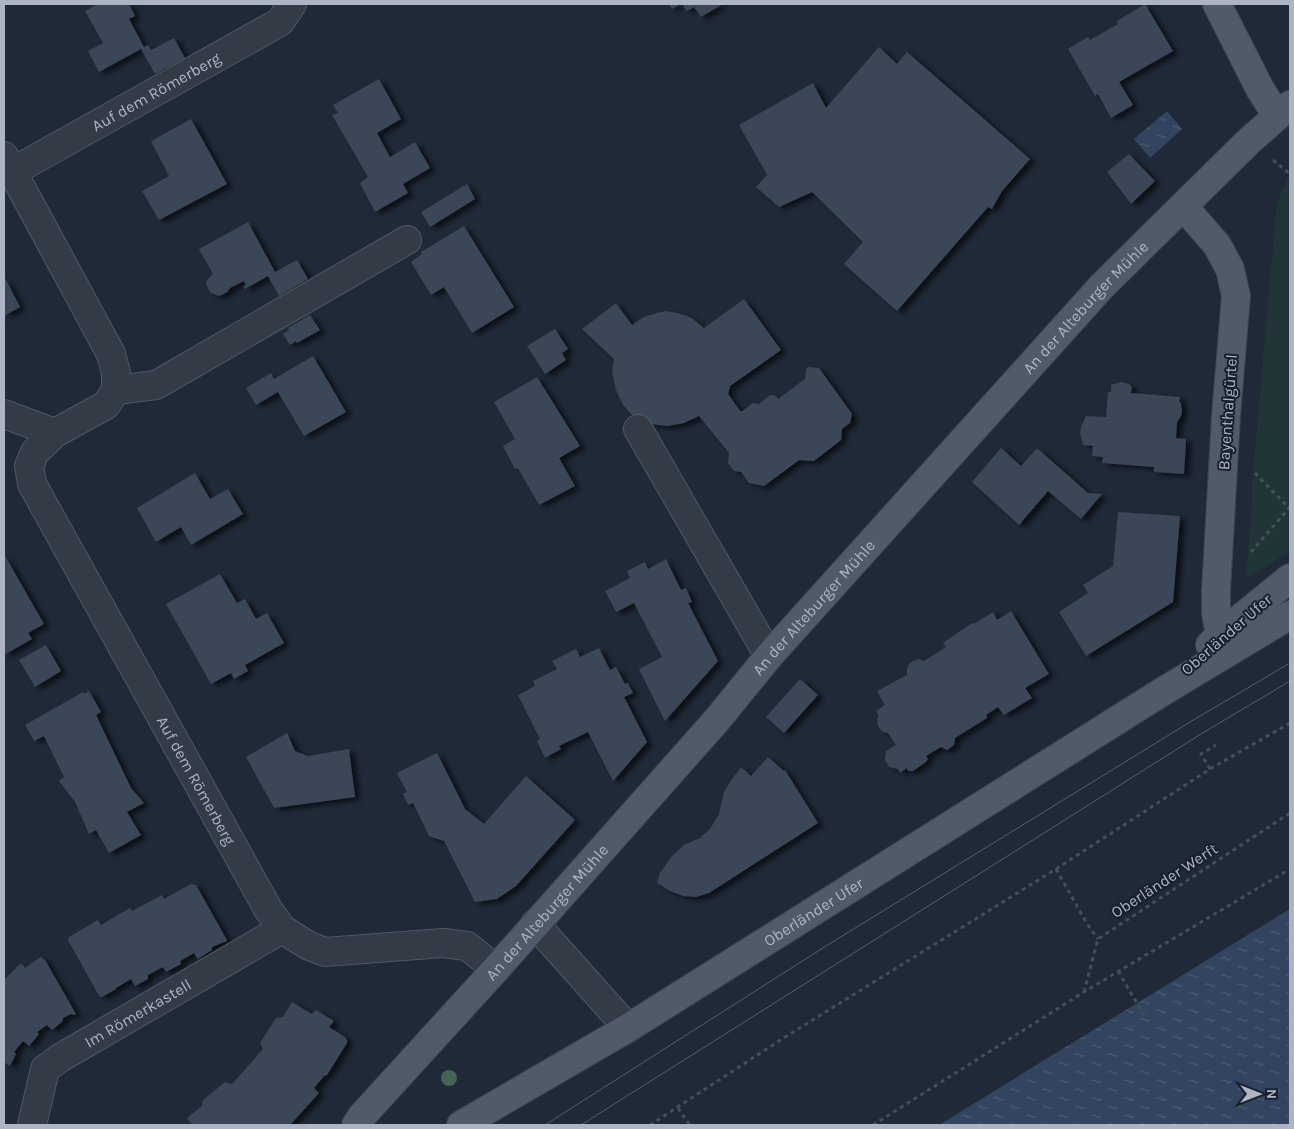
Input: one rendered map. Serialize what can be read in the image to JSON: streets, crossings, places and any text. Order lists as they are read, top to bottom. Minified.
{"streets":{"main road":["An der Alteburger Mühle","Bayenthalgürtel","Oberländer Ufer"],"street":["Auf dem Römerberg","Im Römerkastell"],"path":["Oberländer Werft"]},"crossings":[["Auf dem Römerberg","An der Alteburger Mühle"],["Auf dem Römerberg","Im Römerkastell"],["An der Alteburger Mühle","Bayenthalgürtel"],["Bayenthalgürtel","Oberländer Ufer"]],"north":"right"}
